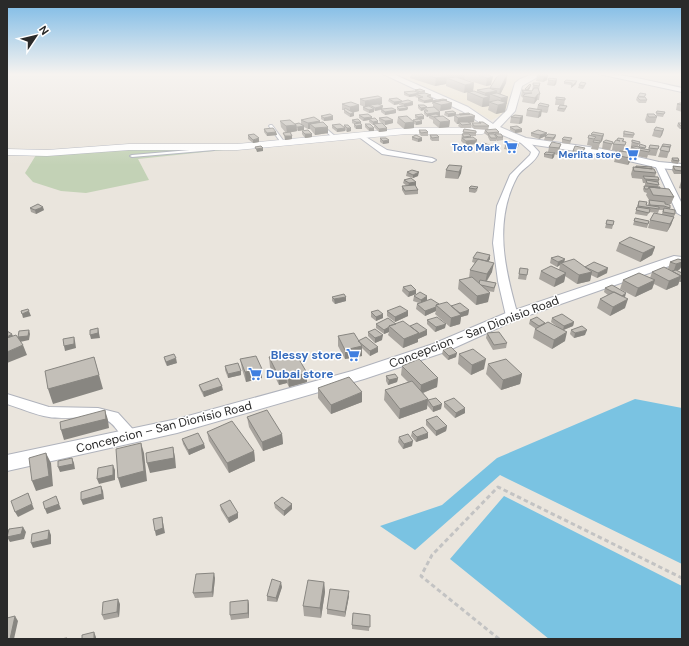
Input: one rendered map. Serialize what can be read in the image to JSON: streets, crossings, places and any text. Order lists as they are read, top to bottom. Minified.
{"streets":{"main road":["Concepcion – San Dionisio Road"]},"places":{"supermarket":["Toto Mark","Merlita store","Blessy store","Dubai store"]},"north":"top right"}
